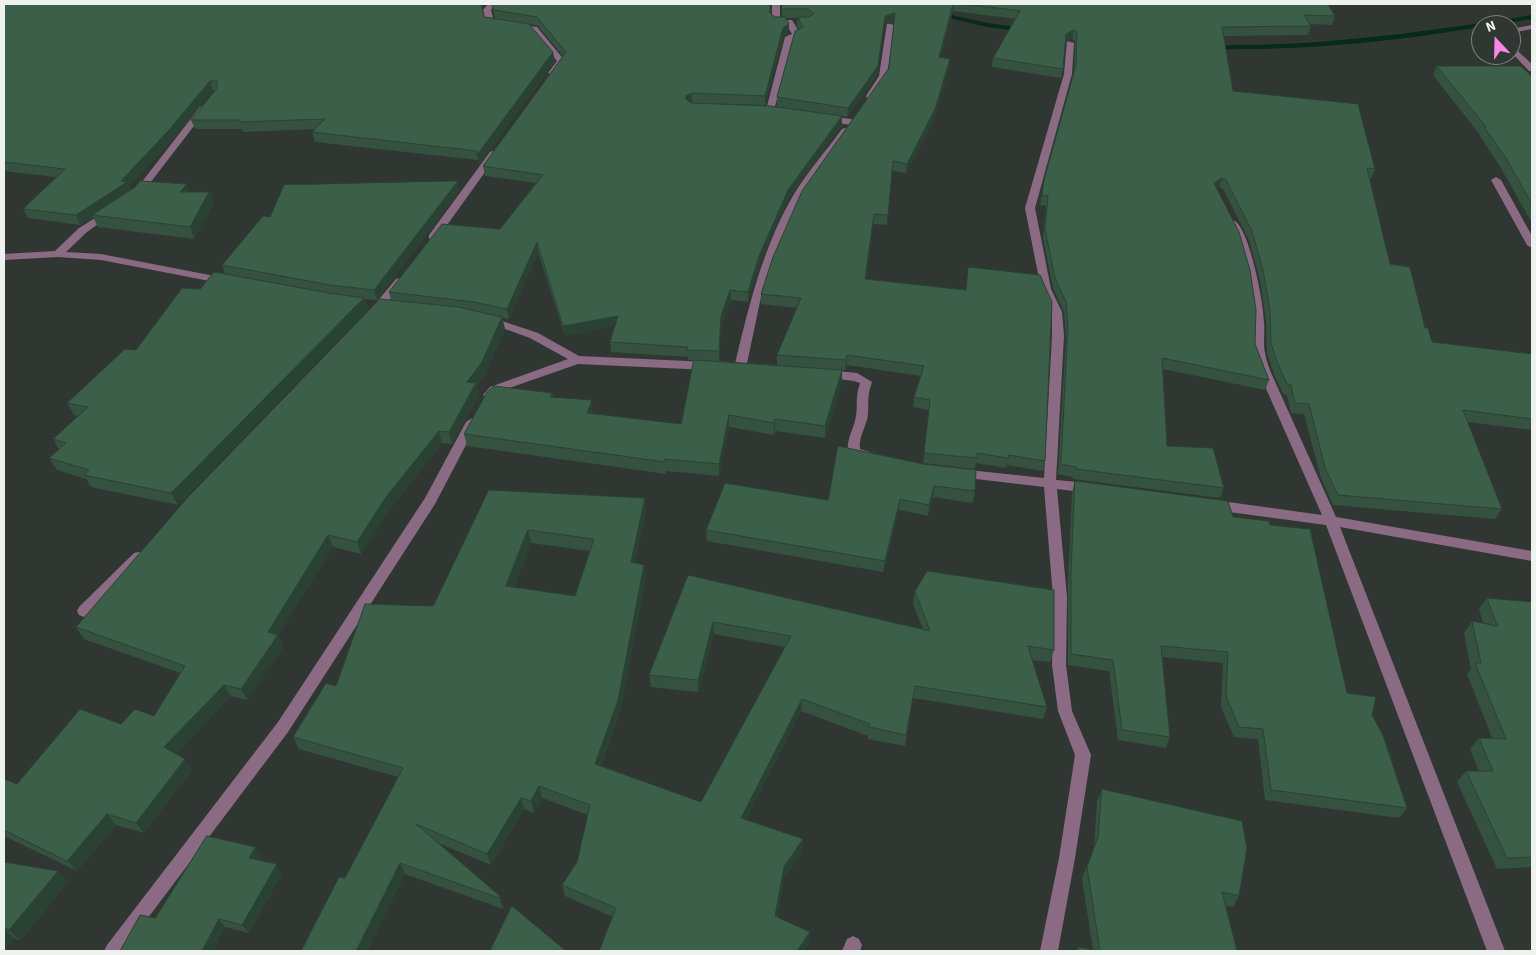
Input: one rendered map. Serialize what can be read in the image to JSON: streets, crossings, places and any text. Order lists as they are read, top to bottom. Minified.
{"north":"top"}
